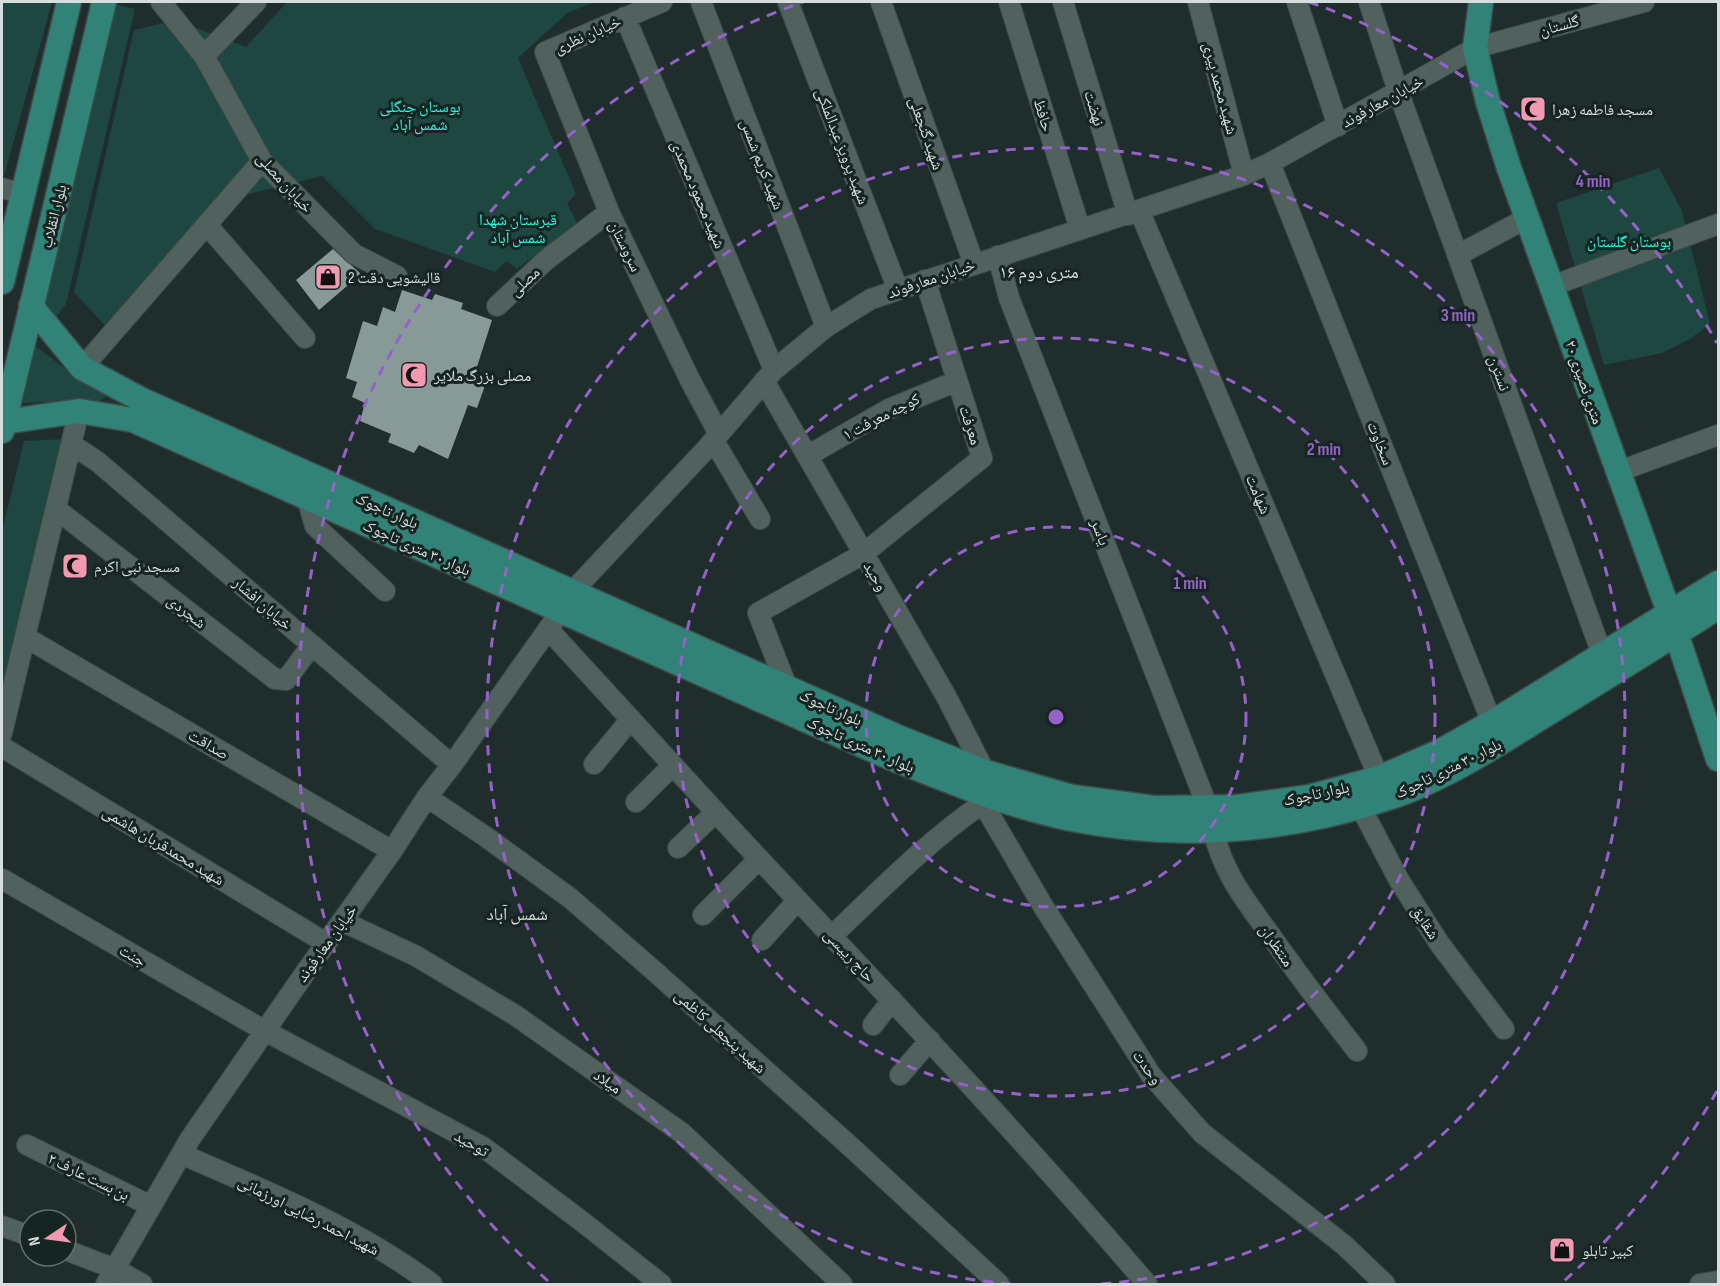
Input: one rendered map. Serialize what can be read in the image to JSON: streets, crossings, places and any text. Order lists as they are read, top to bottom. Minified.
{"streets":{"main road":["بلوار انقلاب","۲۰ متری نصیری","بلوار تاجوک","بلوار ۳۰ متری تاجوک"],"street":["گلستان","خیابان نظری","شهید محمد پیری","خیابان معارفوند","نهضت","حافظ","شهید گنجعلی","شهید پرویز عبدالملکی","شهید کریم شمس","خیابان مصلی","شهید محمود محمدی","سروستان","مصلی","نسترن","کوچه معرفت ۱","معرفت","سخاوت","شهامت","یاسر","وحید","خیابان افشار","شجردی","صداقت","شهید محمدقربان هاشمی","شقایق","منتظران","جنت","حاج رییسی","شهید پنجعلی کاظمی","وحدت","میلاد","توحید","بن بست عارف ۲","شهید احمد رضایی اورزمانی"]},"crossings":[["گلستان","خیابان معارفوند"],["گلستان","۲۰ متری نصیری"],["خیابان نظری","شهید محمود محمدی"],["خیابان نظری","سروستان"],["شهید محمد پیری","خیابان معارفوند"],["خیابان معارفوند","نهضت"],["خیابان معارفوند","حافظ"],["خیابان معارفوند","شهید گنجعلی"],["خیابان معارفوند","شهید پرویز عبدالملکی"],["خیابان معارفوند","شهید کریم شمس"],["خیابان معارفوند","شهید محمود محمدی"],["خیابان معارفوند","سروستان"],["خیابان معارفوند","نسترن"],["خیابان معارفوند","۲۰ متری نصیری"],["خیابان معارفوند","معرفت"],["خیابان معارفوند","سخاوت"],["خیابان معارفوند","شهامت"],["خیابان معارفوند","بلوار تاجوک"],["خیابان معارفوند","یاسر"],["خیابان معارفوند","بلوار ۳۰ متری تاجوک"],["خیابان معارفوند","وحید"],["خیابان معارفوند","خیابان افشار"],["خیابان معارفوند","صداقت"],["خیابان معارفوند","شهید محمدقربان هاشمی"],["خیابان معارفوند","جنت"],["خیابان معارفوند","حاج رییسی"],["خیابان معارفوند","شهید پنجعلی کاظمی"],["خیابان معارفوند","میلاد"],["خیابان معارفوند","توحید"],["خیابان معارفوند","بن بست عارف ۲"],["خیابان معارفوند","شهید احمد رضایی اورزمانی"],["نهضت","شهامت"],["شهید محمود محمدی","وحید"],["بلوار انقلاب","بلوار تاجوک"],["بلوار انقلاب","بلوار ۳۰ متری تاجوک"],["سروستان","مصلی"],["نسترن","بلوار تاجوک"],["۲۰ متری نصیری","بلوار تاجوک"],["۲۰ متری نصیری","بلوار ۳۰ متری تاجوک"],["کوچه معرفت ۱","معرفت"],["کوچه معرفت ۱","وحید"],["معرفت","وحید"],["سخاوت","بلوار تاجوک"],["شهامت","بلوار تاجوک"],["بلوار تاجوک","یاسر"],["بلوار تاجوک","بلوار ۳۰ متری تاجوک"],["بلوار تاجوک","وحید"],["بلوار تاجوک","منتظران"],["بلوار تاجوک","حاج رییسی"],["بلوار تاجوک","وحدت"],["یاسر","بلوار ۳۰ متری تاجوک"],["یاسر","منتظران"],["بلوار ۳۰ متری تاجوک","وحید"],["بلوار ۳۰ متری تاجوک","شقایق"],["بلوار ۳۰ متری تاجوک","منتظران"],["بلوار ۳۰ متری تاجوک","حاج رییسی"],["بلوار ۳۰ متری تاجوک","وحدت"],["وحید","وحدت"],["خیابان افشار","شجردی"],["جنت","توحید"]],"districts":["۱۶ متری دوم","شمس آباد"],"parks":["بوستان جنگلی شمس آباد","قبرستان شهدا شمس آباد","بوستان گلستان"],"places":{"mosque":["مسجد فاطمه زهرا","مصلی بزرگ ملایر","مسجد نبی اکرم"],"shop":["قالیشویی دقت 2","کبیر تابلو"]},"north":"left","rings":["4 min","3 min","2 min","1 min"]}
